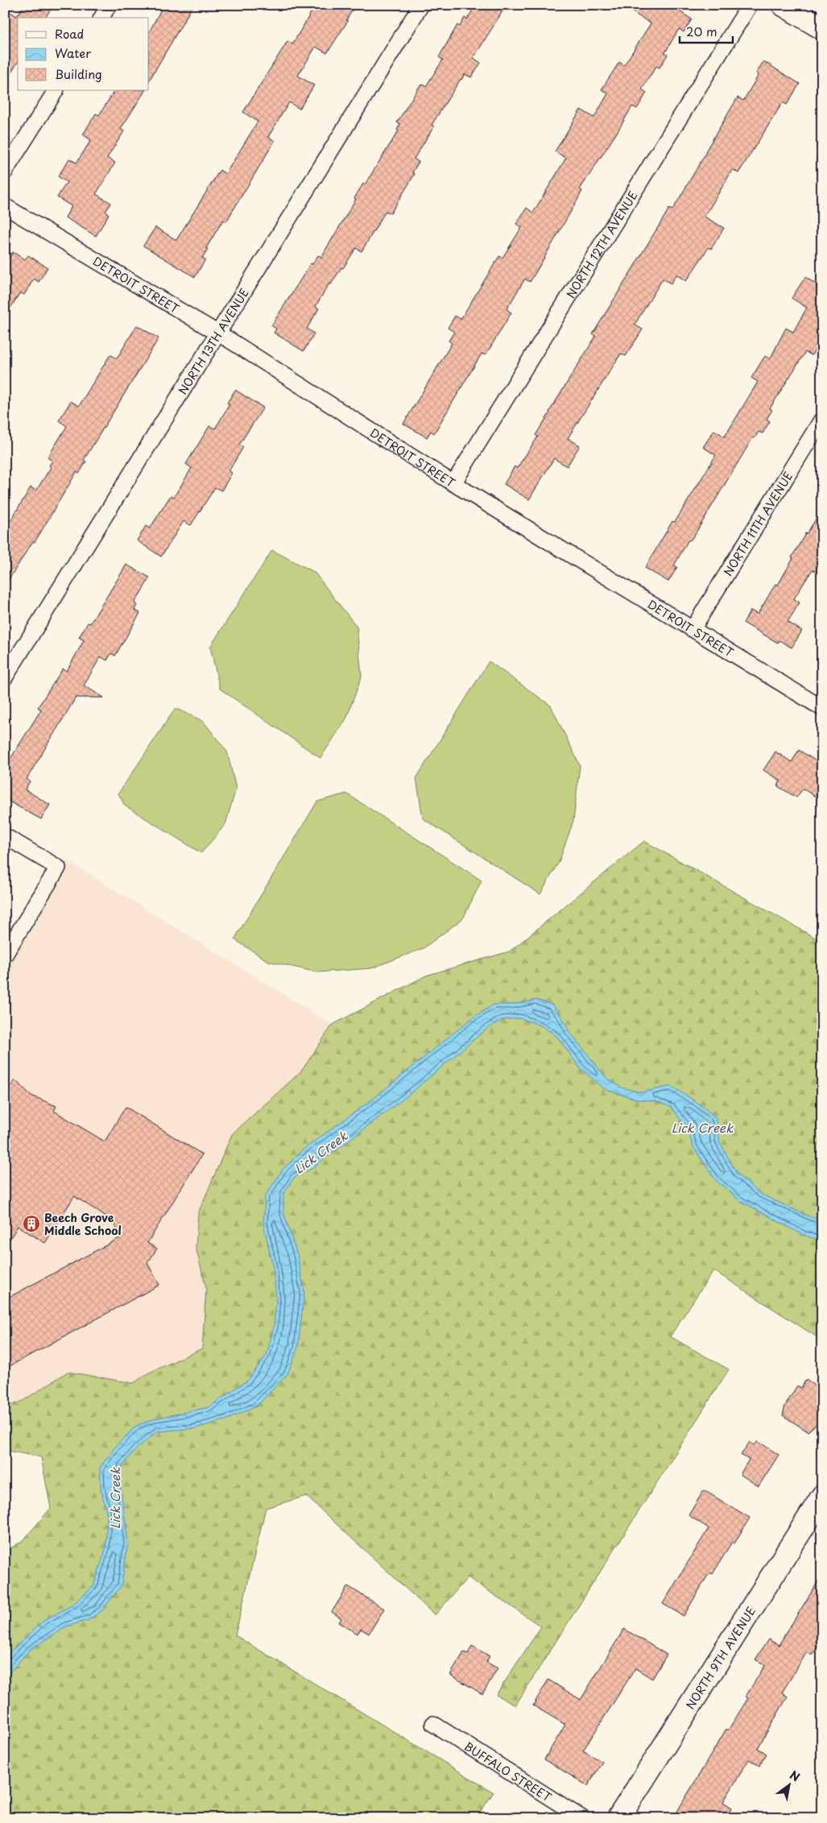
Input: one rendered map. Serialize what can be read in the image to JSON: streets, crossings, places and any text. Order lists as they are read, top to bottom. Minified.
{"streets":{"street":["NORTH 12TH AVENUE","DETROIT STREET","NORTH 13TH AVENUE","NORTH 11TH AVENUE","NORTH 9TH AVENUE","BUFFALO STREET"]},"crossings":[["NORTH 12TH AVENUE","DETROIT STREET"],["DETROIT STREET","NORTH 13TH AVENUE"],["DETROIT STREET","NORTH 11TH AVENUE"]],"water":["Lick Creek"],"places":{"building":["Beech Grove Middle School"]},"legend":["Road","Water","Building"],"scale_bar":"20 m","north":"top right"}
